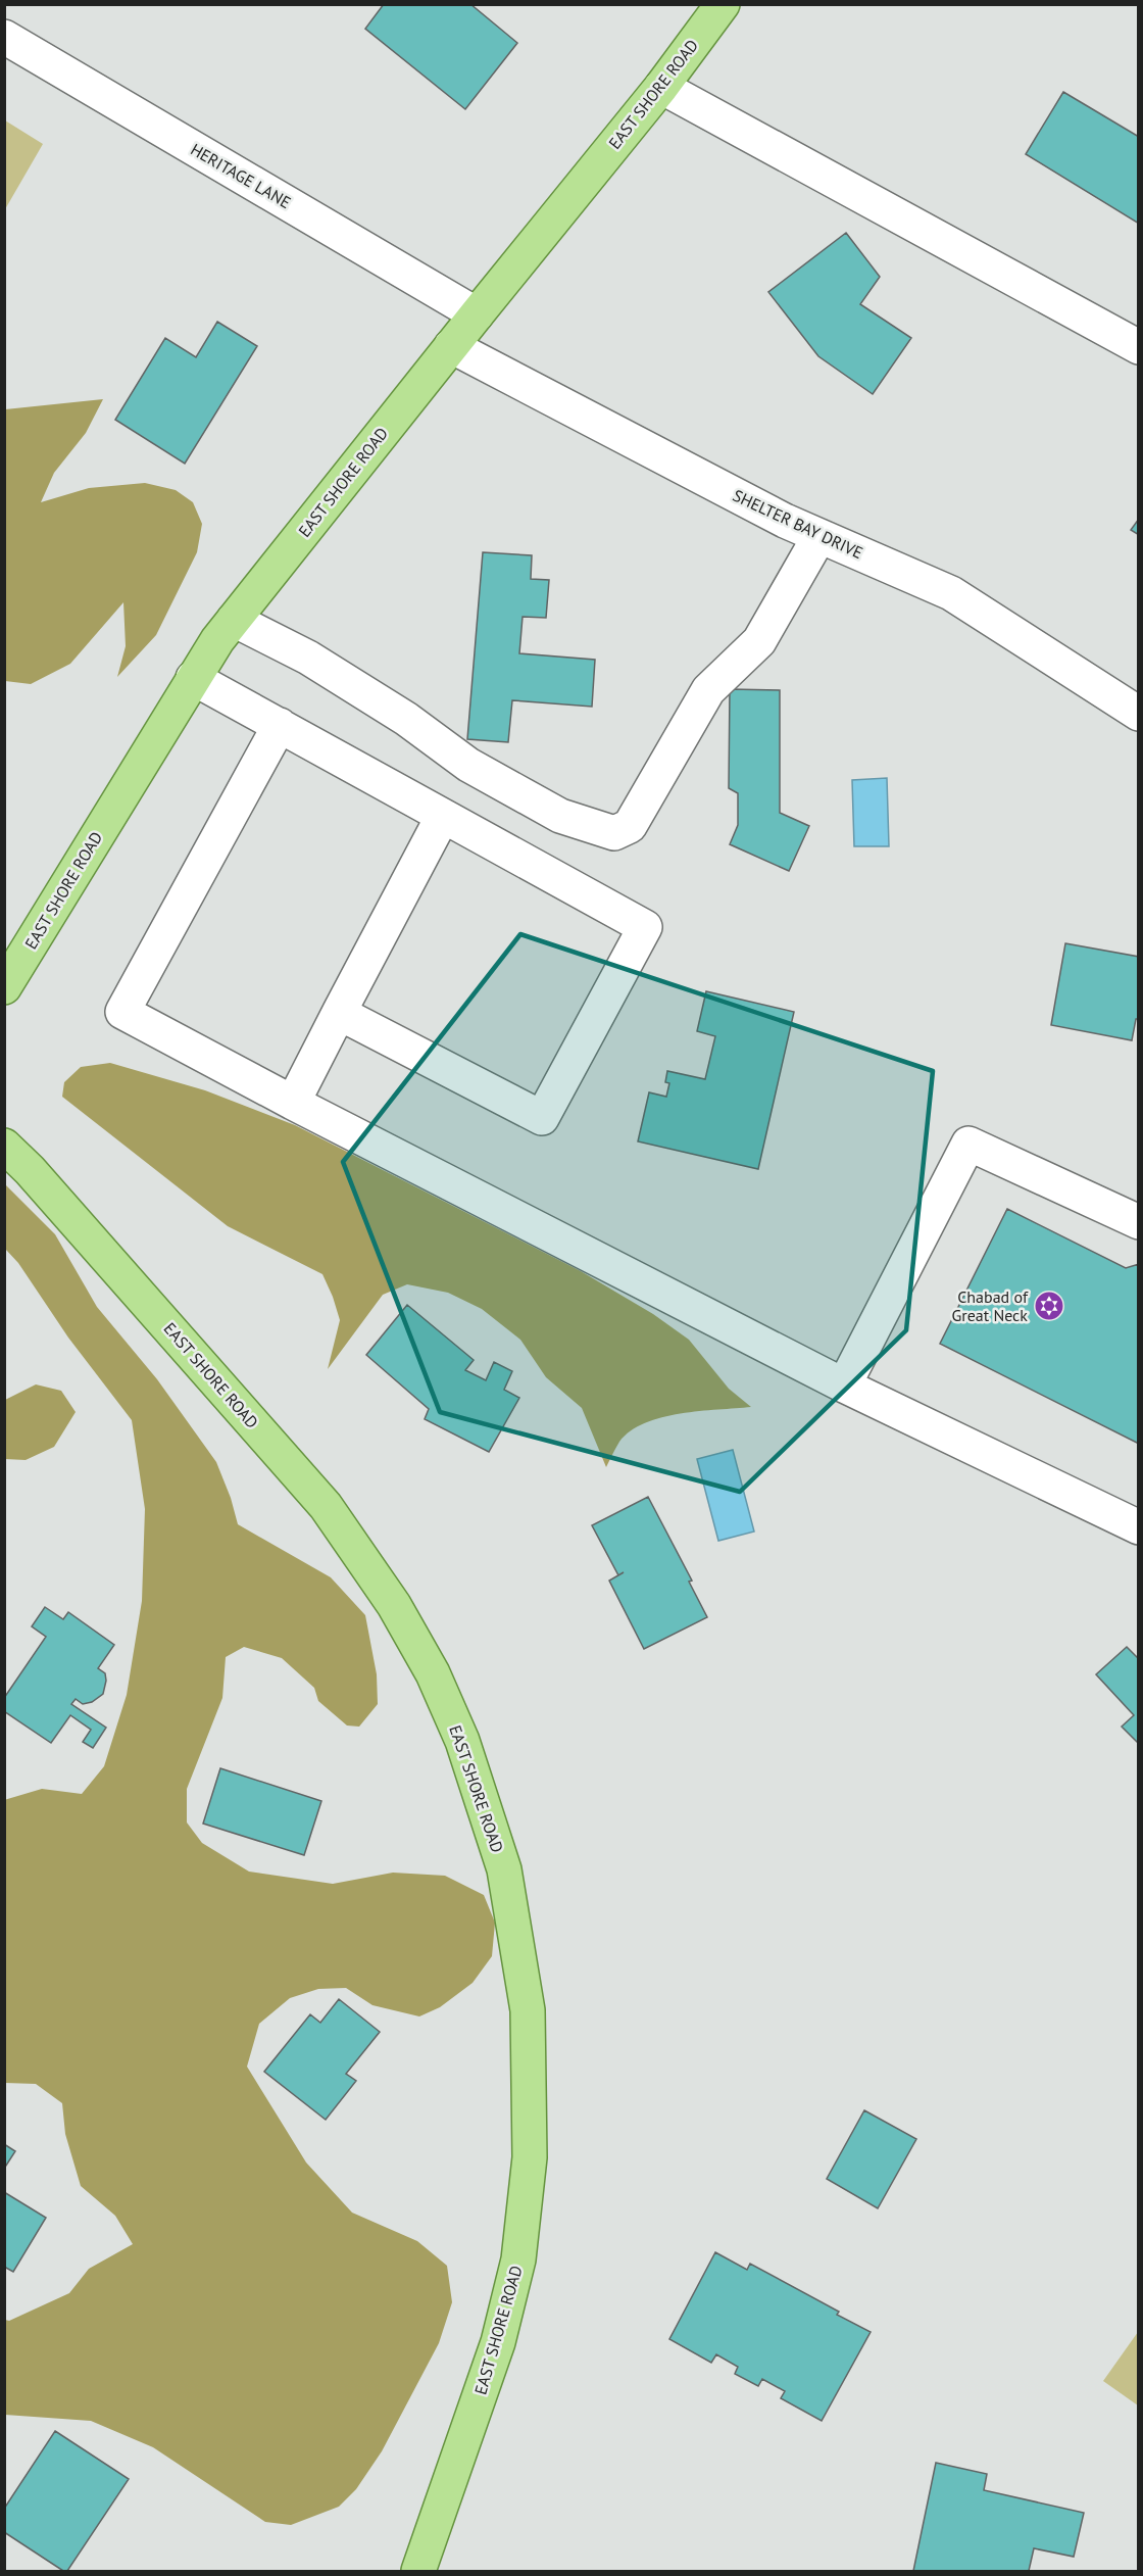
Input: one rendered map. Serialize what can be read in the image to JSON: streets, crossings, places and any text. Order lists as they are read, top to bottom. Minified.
{"streets":{"main road":["EAST SHORE ROAD"],"street":["HERITAGE LANE","SHELTER BAY DRIVE"]},"crossings":[["EAST SHORE ROAD","HERITAGE LANE"],["EAST SHORE ROAD","SHELTER BAY DRIVE"]],"places":{"synagogue":["Chabad of Great Neck"]}}
